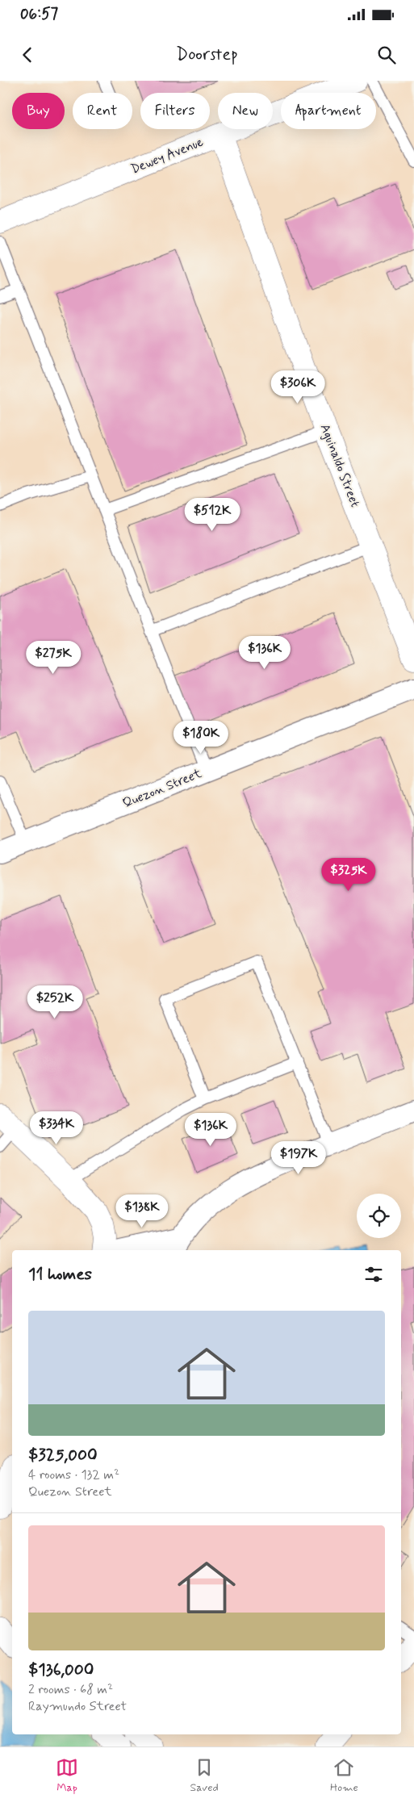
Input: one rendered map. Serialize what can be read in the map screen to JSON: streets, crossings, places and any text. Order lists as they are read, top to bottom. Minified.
{"streets":{"main road":["Dewey Avenue","Aguinaldo Street"],"street":["Quezon Street"]},"crossings":[["Dewey Avenue","Aguinaldo Street"]],"page":{"status":"06:57","header":"Doorstep","chip":["Buy","Rent","Filters","New","Apartment"],"price":["$306K","$512K","$136K","$275K","$180K","$325K","$252K","$334K","$136K","$197K","$138K"],"heading":"11 homes","list":[{"name":"$325,000","note":"4 rooms · 132 m² · Quezon Street"},{"name":"$136,000","note":"2 rooms · 68 m² · Raymundo Street"}],"tabs":["Map","Saved","Home"]}}
